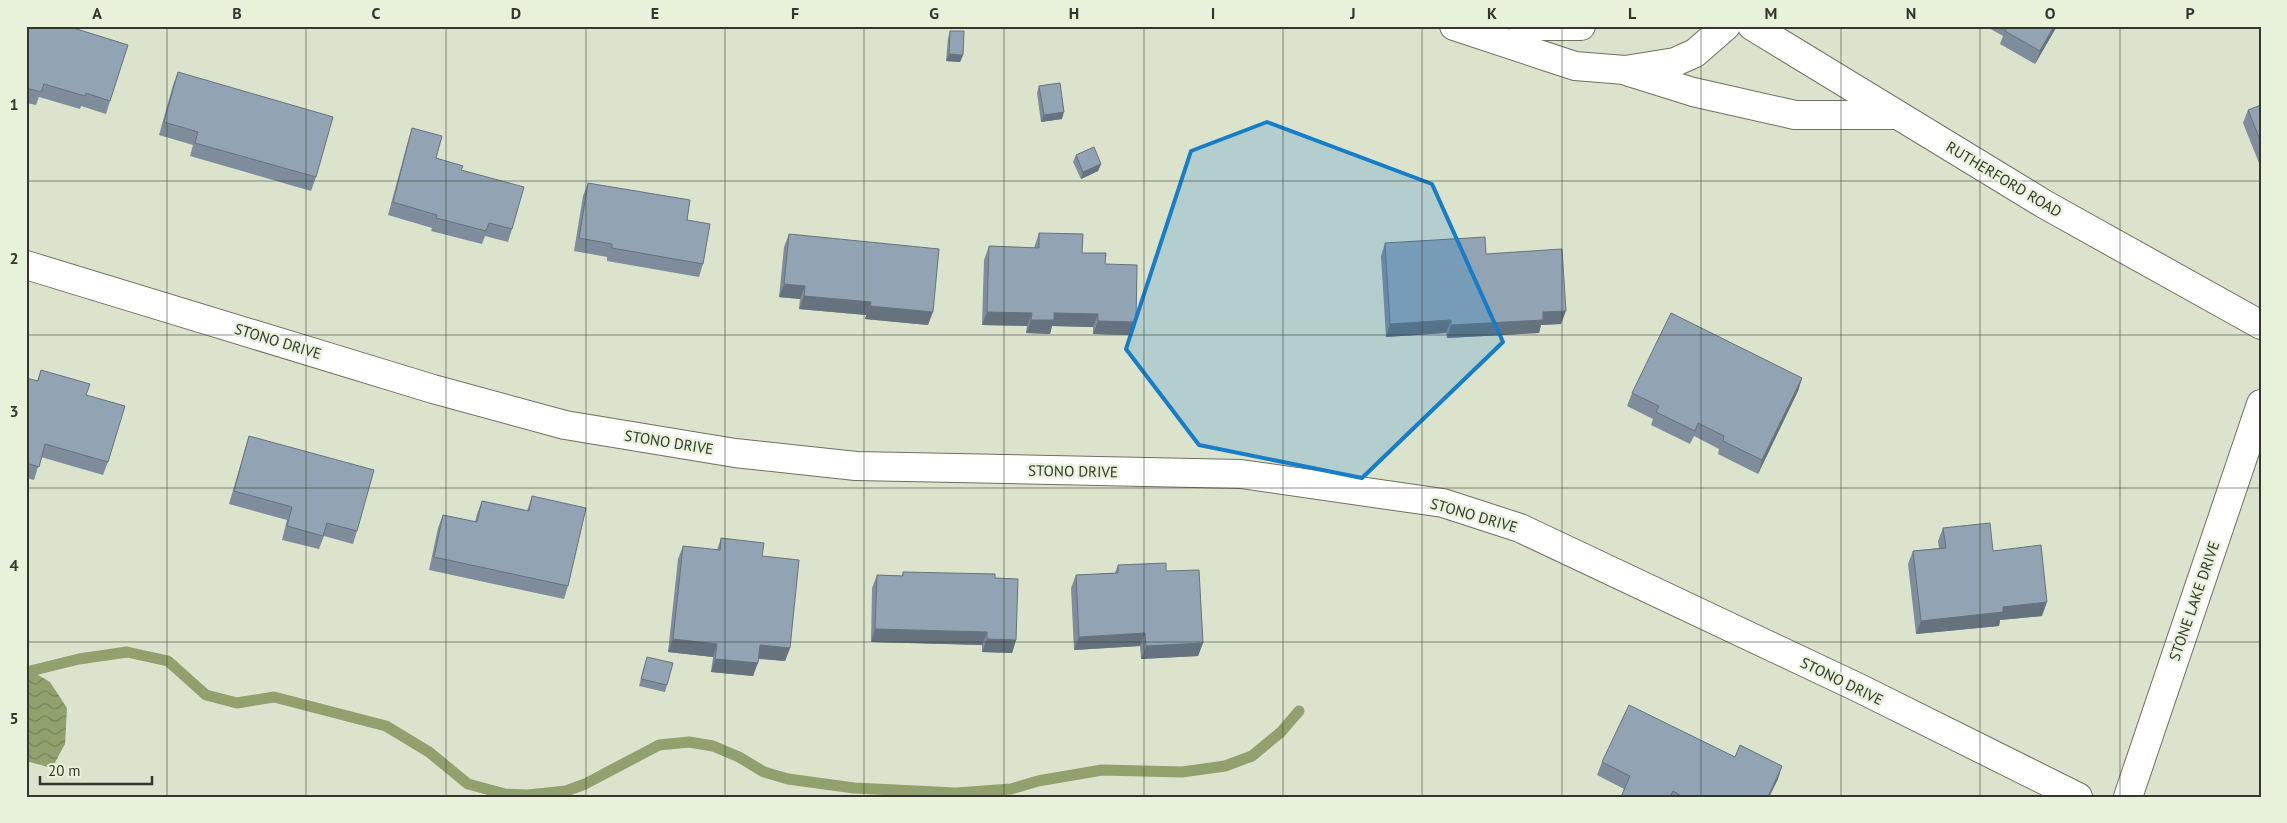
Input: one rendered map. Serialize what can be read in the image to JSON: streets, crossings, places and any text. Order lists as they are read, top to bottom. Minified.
{"streets":{"street":["RUTHERFORD ROAD","STONO DRIVE","STONE LAKE DRIVE"]},"scale_bar":"20 m","grid":{"columns":["A","B","C","D","E","F","G","H","I","J","K","L","M","N","O","P"],"rows":["1","2","3","4","5"]}}
